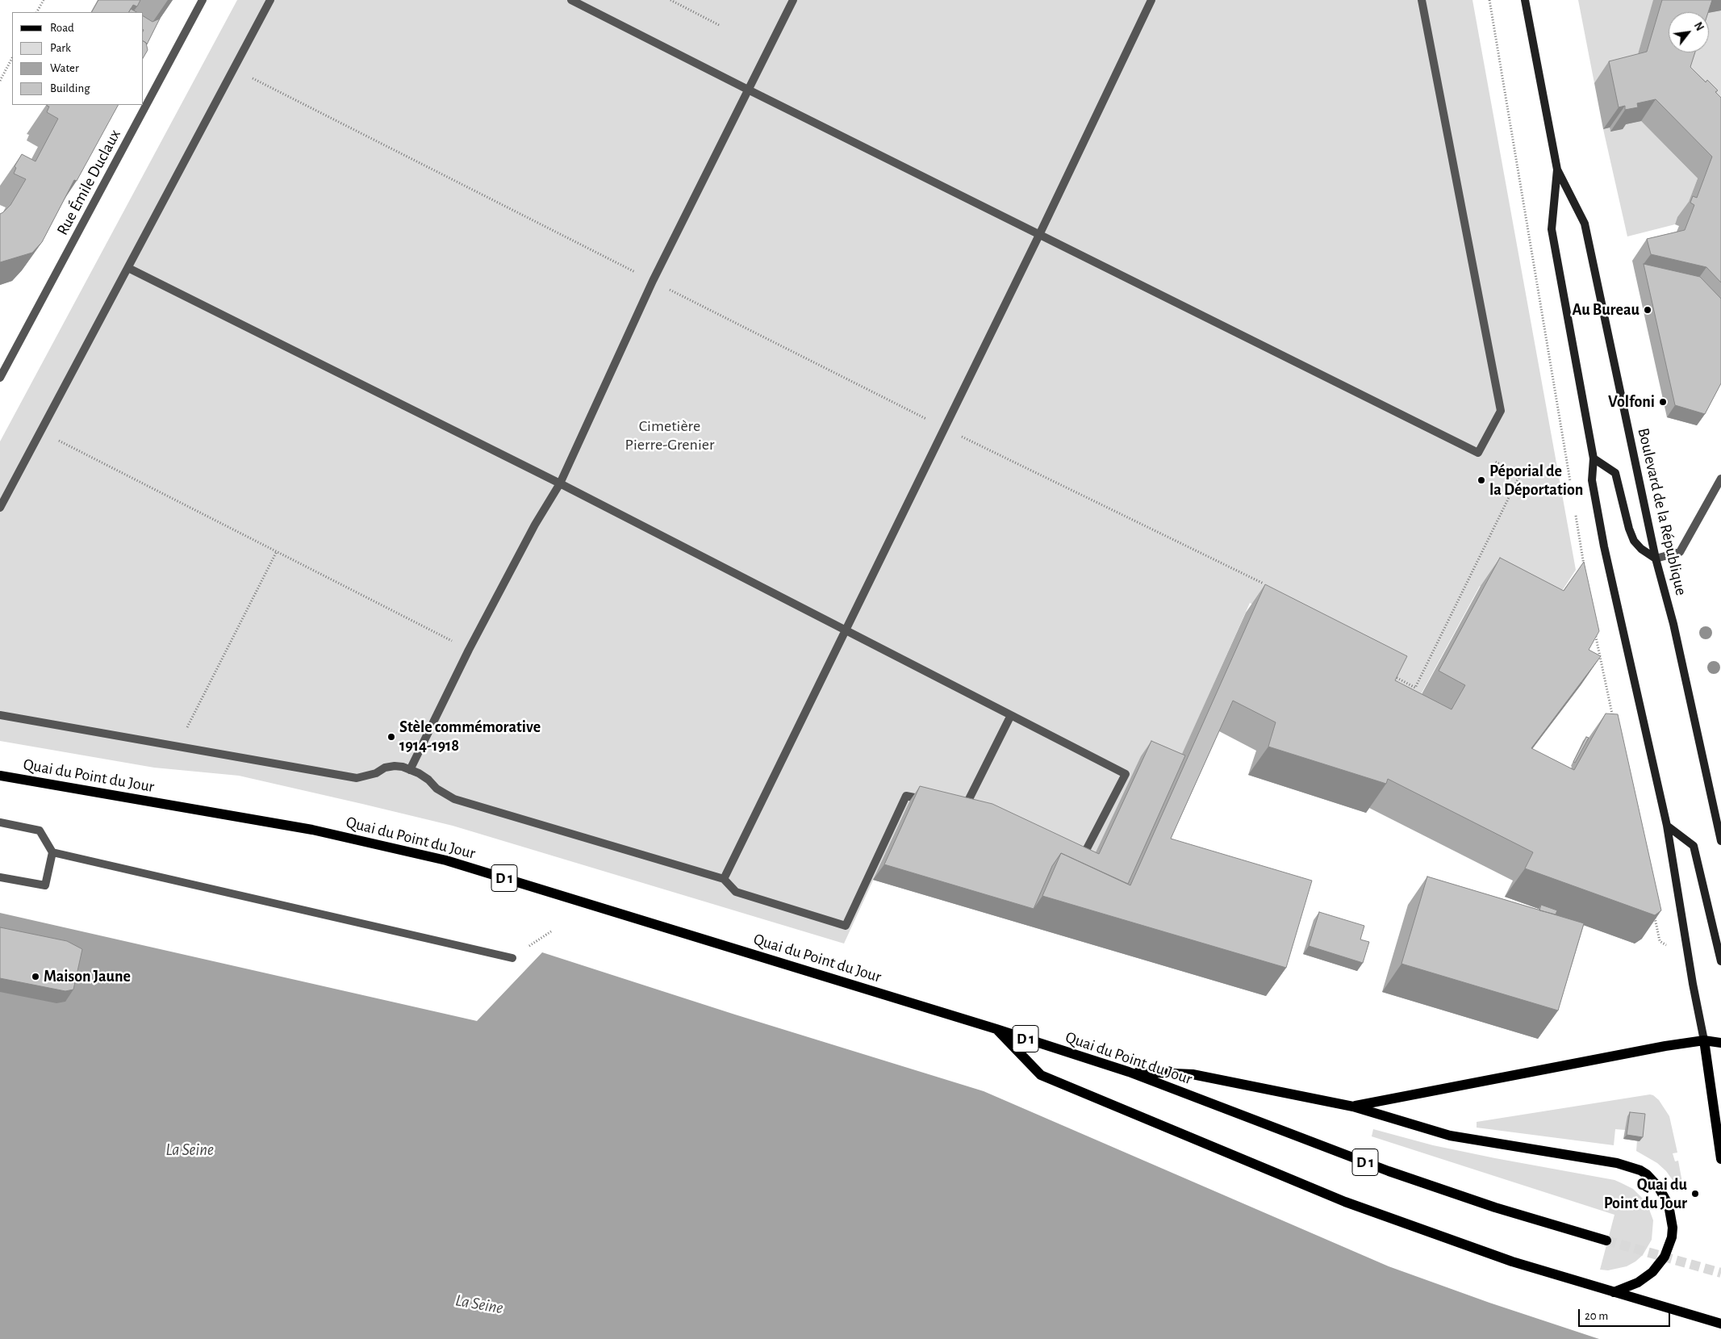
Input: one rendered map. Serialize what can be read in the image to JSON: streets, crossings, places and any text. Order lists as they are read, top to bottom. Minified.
{"streets":{"main road":["Boulevard de la République","Quai du Point du Jour","D 1"],"street":["Rue Émile Duclaux"]},"water":["La Seine"],"parks":["Cimetière Pierre-Grenier"],"places":["Au Bureau","Volfoni","Péporial de la Déportation","Stèle commémorative 1914-1918","Maison Jaune","Quai du Point du Jour"],"legend":["Road","Park","Water","Building"],"scale_bar":"20 m","north":"top right"}
